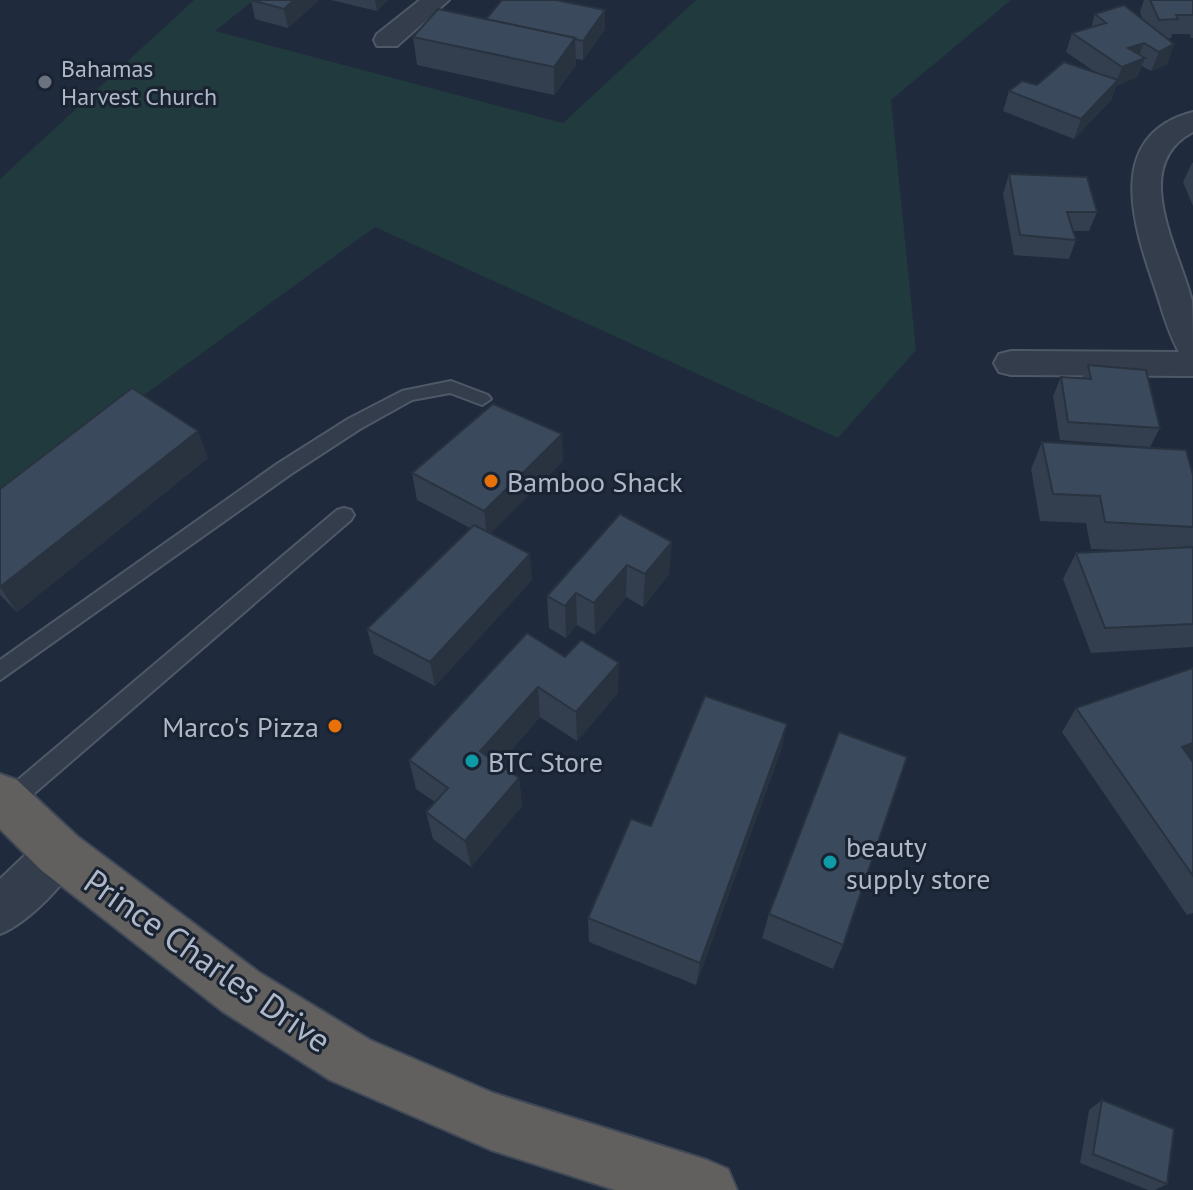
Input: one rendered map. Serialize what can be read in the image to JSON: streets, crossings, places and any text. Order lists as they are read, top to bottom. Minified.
{"streets":{"highway":["Prince Charles Drive"]},"places":["Bahamas Harvest Church","Bamboo Shack","Marco's Pizza","BTC Store","beauty supply store"]}
